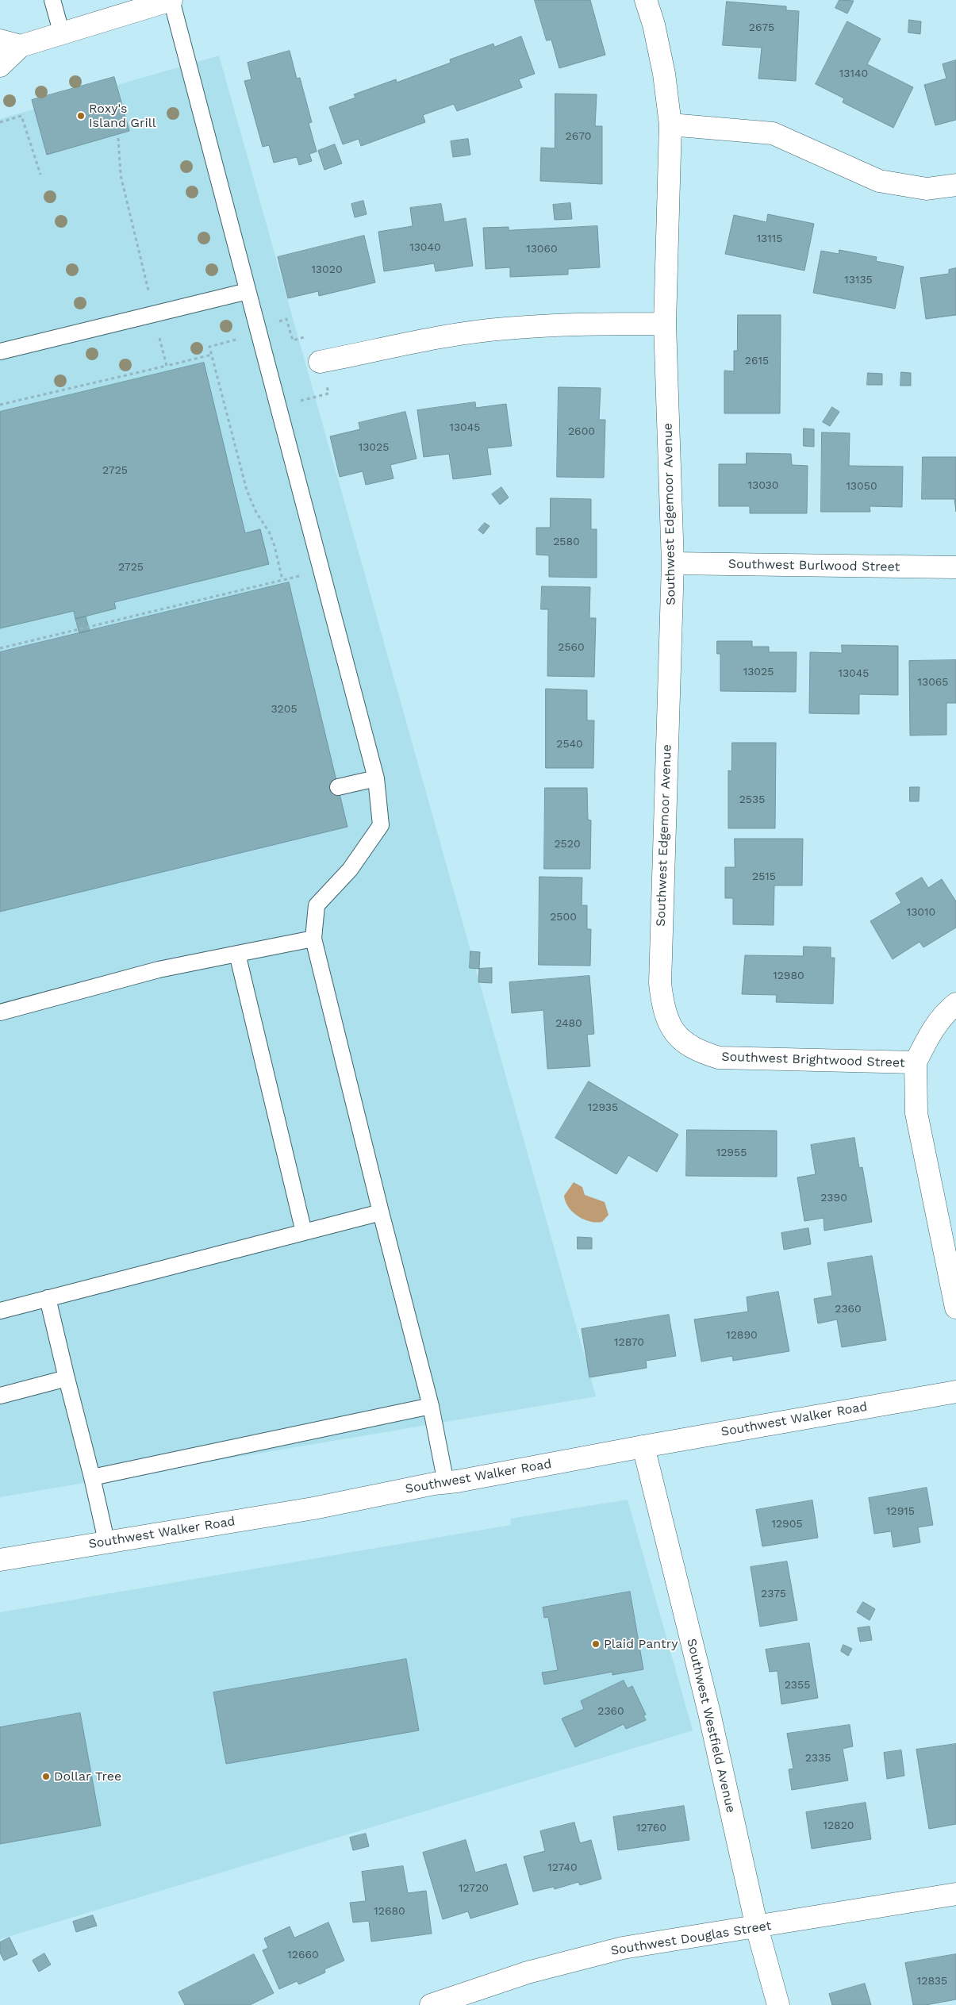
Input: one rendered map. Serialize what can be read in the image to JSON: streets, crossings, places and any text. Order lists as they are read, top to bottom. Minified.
{"streets":{"street":["Southwest Edgemoor Avenue","Southwest Burlwood Street","Southwest Brightwood Street","Southwest Walker Road","Southwest Westfield Avenue","Southwest Douglas Street"]},"crossings":[["Southwest Edgemoor Avenue","Southwest Burlwood Street"],["Southwest Edgemoor Avenue","Southwest Brightwood Street"],["Southwest Walker Road","Southwest Westfield Avenue"],["Southwest Westfield Avenue","Southwest Douglas Street"]],"places":["Roxy's Island Grill","Plaid Pantry","Dollar Tree"],"house_numbers":["2675","13140","2670","13115","13040","13060","13020","13135","2615","13045","2600","13025","2725","13030","13050","2580","2725","2560","13025","13045","13065","3205","2540","2535","2520","2515","13010","2500","12980","2480","12935","12955","2390","2360","12890","12870","12915","12905","2375","2355","2360","2335","12820","12760","12740","12720","12680","12660","12835"]}
